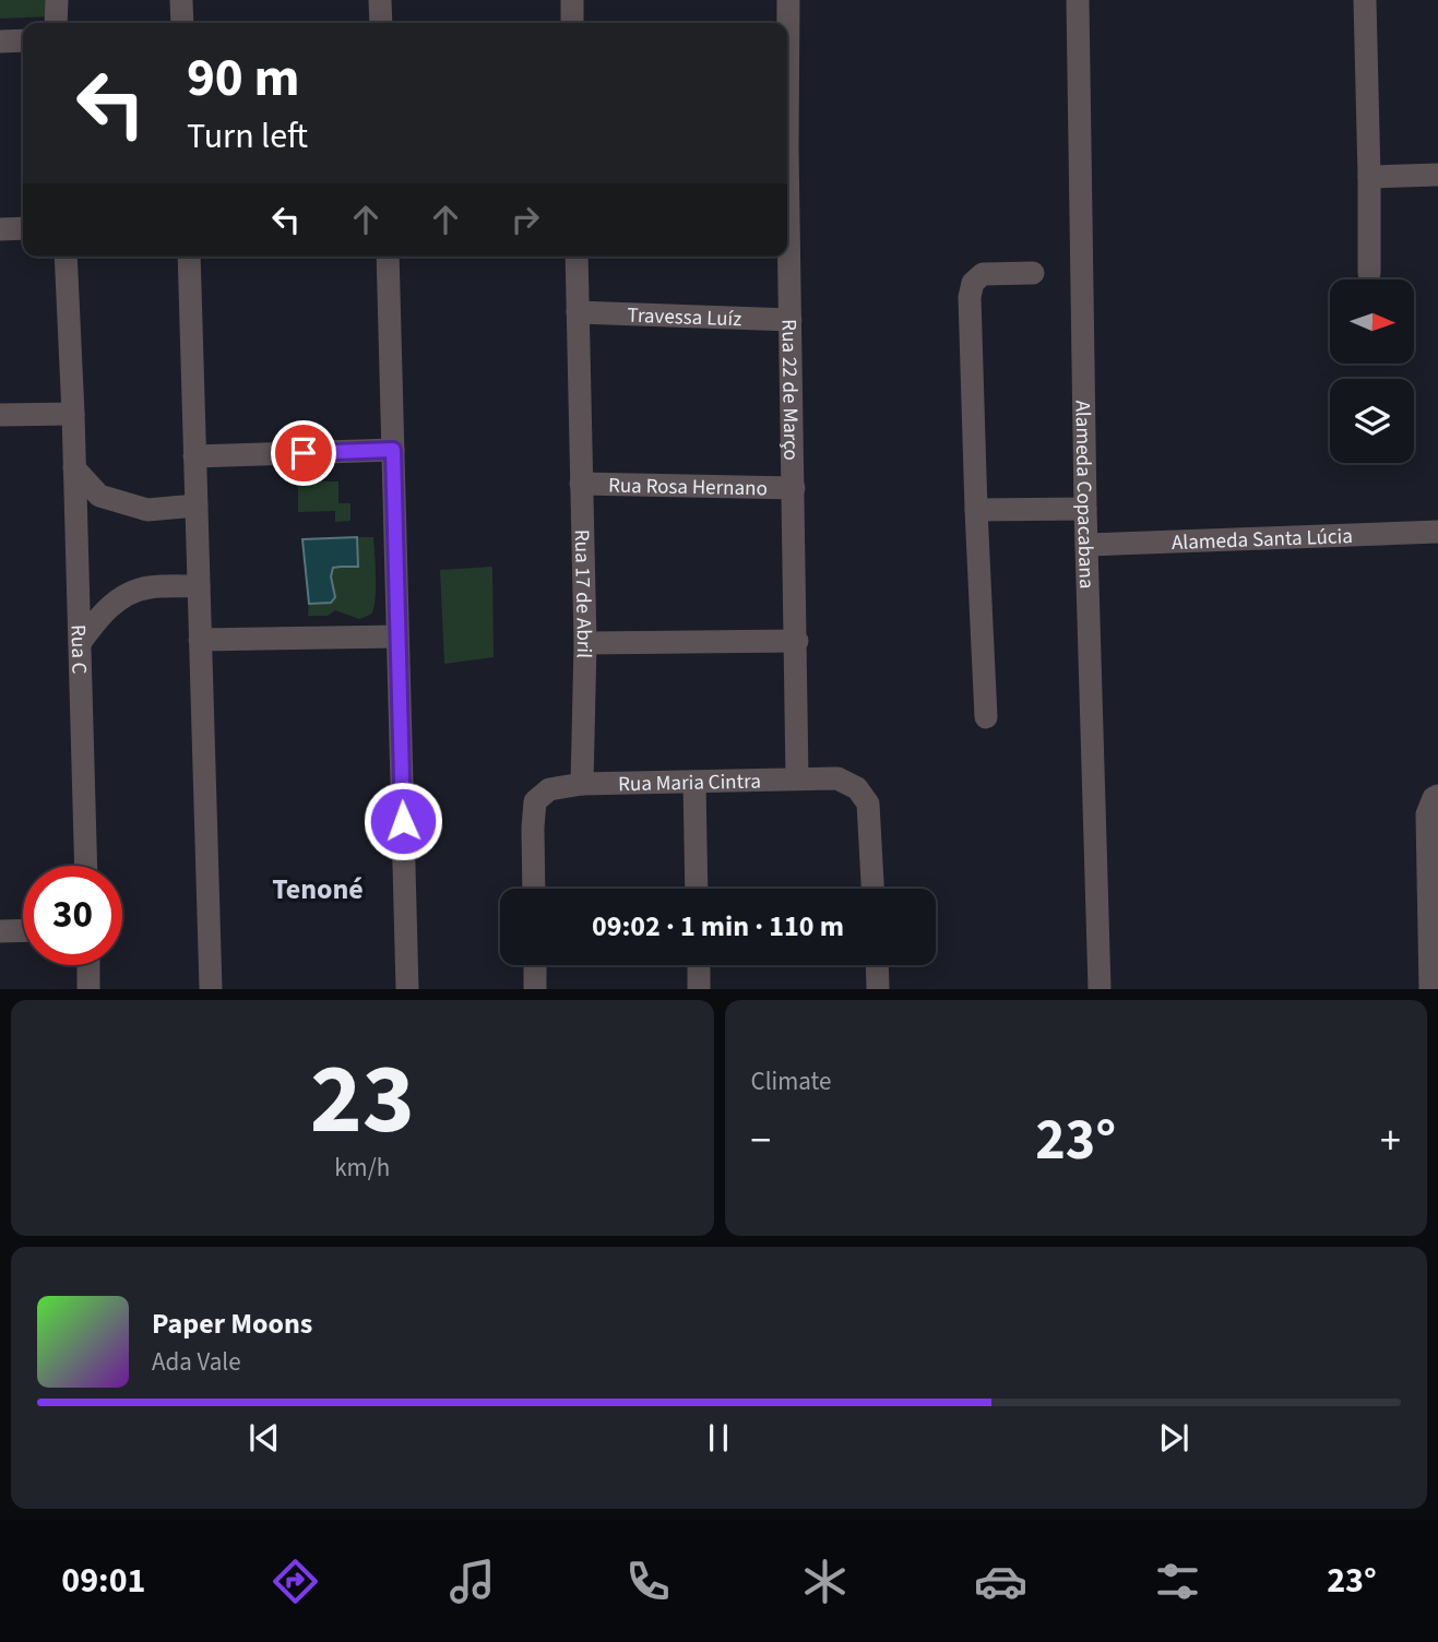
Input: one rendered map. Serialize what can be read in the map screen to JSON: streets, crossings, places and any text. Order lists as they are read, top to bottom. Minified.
{"streets":{"street":["Travessa Luíz","Rua 22 de Março","Rua Rosa Hernano","Alameda Copacabana","Alameda Santa Lúcia","Rua 17 de Abril","Rua C","Rua Maria Cintra"]},"crossings":[["Travessa Luíz","Rua 22 de Março"],["Travessa Luíz","Rua 17 de Abril"],["Rua 22 de Março","Rua Rosa Hernano"],["Rua 22 de Março","Rua Maria Cintra"],["Rua Rosa Hernano","Rua 17 de Abril"],["Alameda Copacabana","Alameda Santa Lúcia"],["Rua 17 de Abril","Rua Maria Cintra"]],"districts":["Tenoné"],"north":"right","page":{"turn":["90 m","Turn left"],"limit":"30","trip":"09:02 · 1 min · 110 m","tile":[["23","km/h"],"Climate"],"heat":["−","23°","+"],"song":["Paper Moons","Ada Vale"],"tabs":["09:01","23°"]}}
